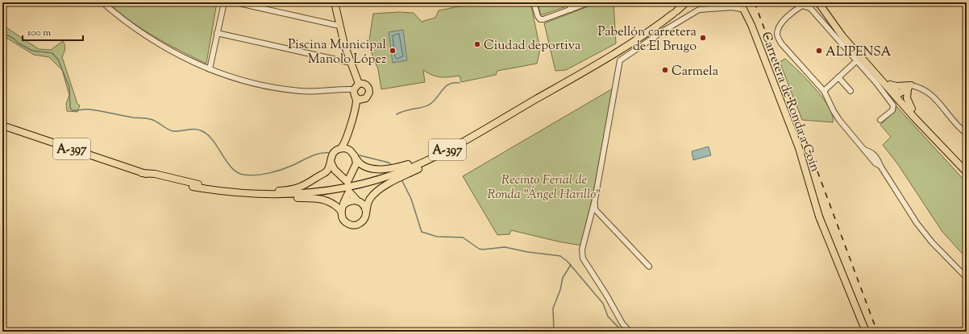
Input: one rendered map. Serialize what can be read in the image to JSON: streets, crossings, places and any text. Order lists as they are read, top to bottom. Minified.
{"streets":{"main road":["Carretera de Ronda a Coín","A-397"]},"parks":["Recinto Ferial de Ronda \"Ángel Harillo\""],"places":["Pabellón carretera de El Brugo","Ciudad deportiva","Piscina Municipal Manolo López","ALIPENSA","Carmela"],"scale_bar":"100 m"}
